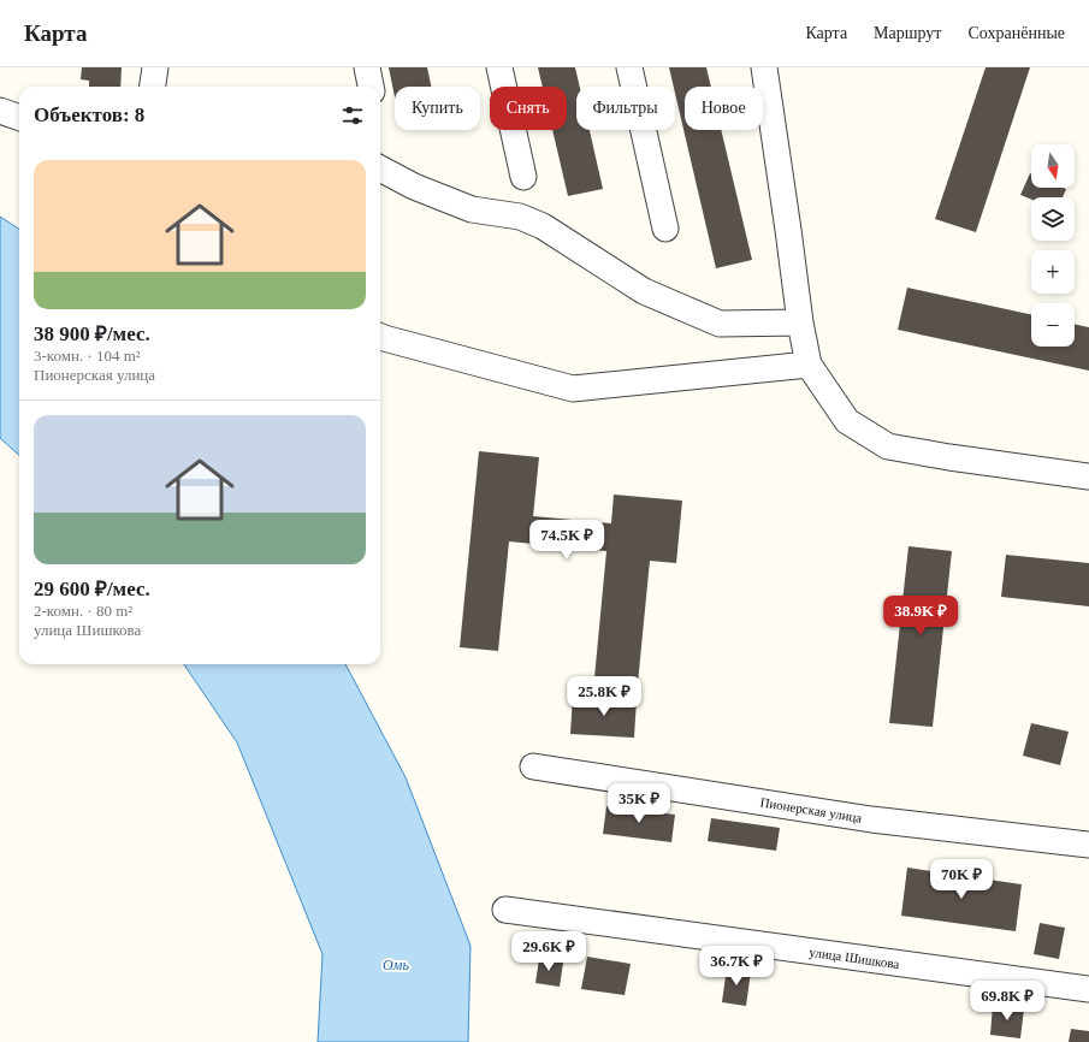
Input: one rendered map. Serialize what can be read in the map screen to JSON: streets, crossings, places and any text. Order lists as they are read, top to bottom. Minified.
{"streets":{"street":["Пионерская улица","улица Шишкова"]},"water":["Омь"],"north":"bottom","page":{"header":"Карта","nav":["Карта","Маршрут","Сохранённые"],"chip":["Купить","Снять","Фильтры","Новое"],"heading":"Объектов: 8","map_buttons":["+","−"],"list":[{"name":"38 900 ₽/мес.","note":"3-комн. · 104 m² · Пионерская улица"},{"name":"29 600 ₽/мес.","note":"2-комн. · 80 m² · улица Шишкова"}],"price":["74.5K ₽","38.9K ₽","25.8K ₽","35K ₽","70K ₽","29.6K ₽","36.7K ₽","69.8K ₽"]}}
